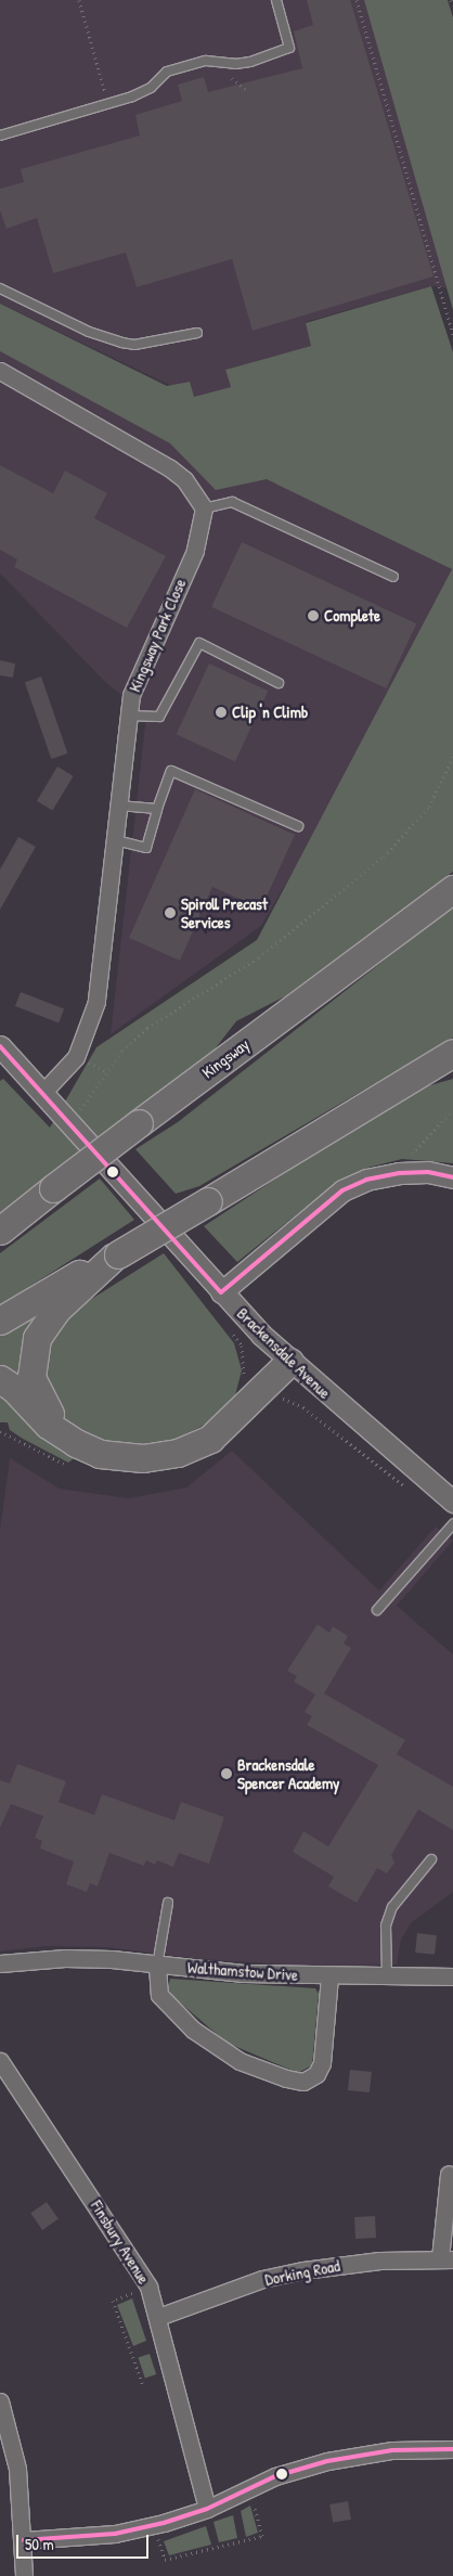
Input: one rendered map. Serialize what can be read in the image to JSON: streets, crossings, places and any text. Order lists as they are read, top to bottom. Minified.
{"streets":{"highway":["Kingsway"],"street":["Kingsway Park Close","Brackensdale Avenue","Walthamstow Drive","Finsbury Avenue","Dorking Road"]},"crossings":[["Kingsway Park Close","Brackensdale Avenue"],["Finsbury Avenue","Dorking Road"]],"places":["Complete","Clip 'n Climb","Spiroll Precast Services","Brackensdale Spencer Academy"],"scale_bar":"50 m"}
